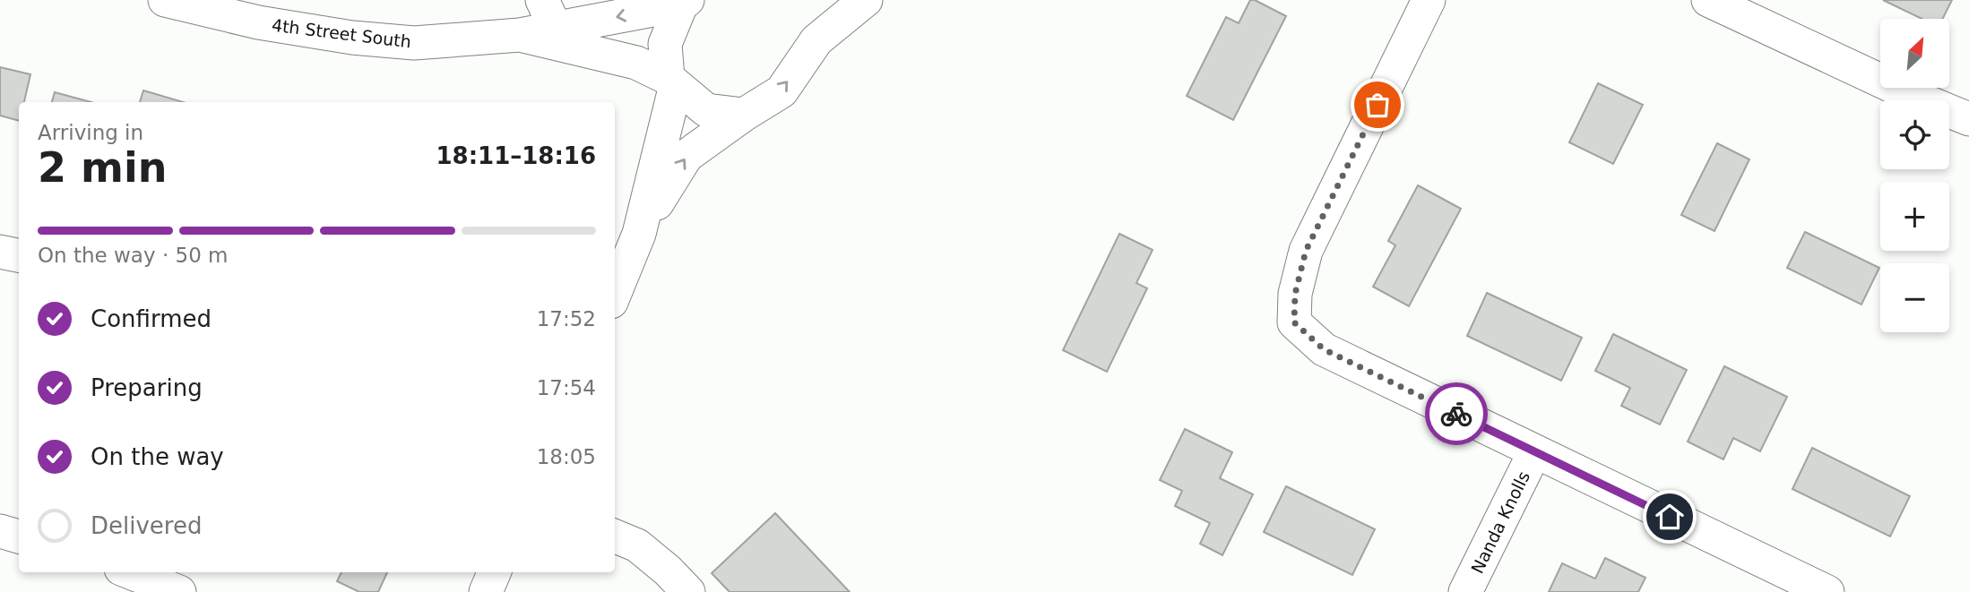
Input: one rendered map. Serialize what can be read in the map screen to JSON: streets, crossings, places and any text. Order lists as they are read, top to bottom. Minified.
{"streets":{"street":["4th Street South","Nanda Knolls"]},"north":"top right","page":{"map_buttons":["+","−"],"heading":["2 min","Arriving in","18:11–18:16"],"bar":"On the way · 50 m","list":[["Confirmed","17:52"],["Preparing","17:54"],["On the way","18:05"],"Delivered"]}}
